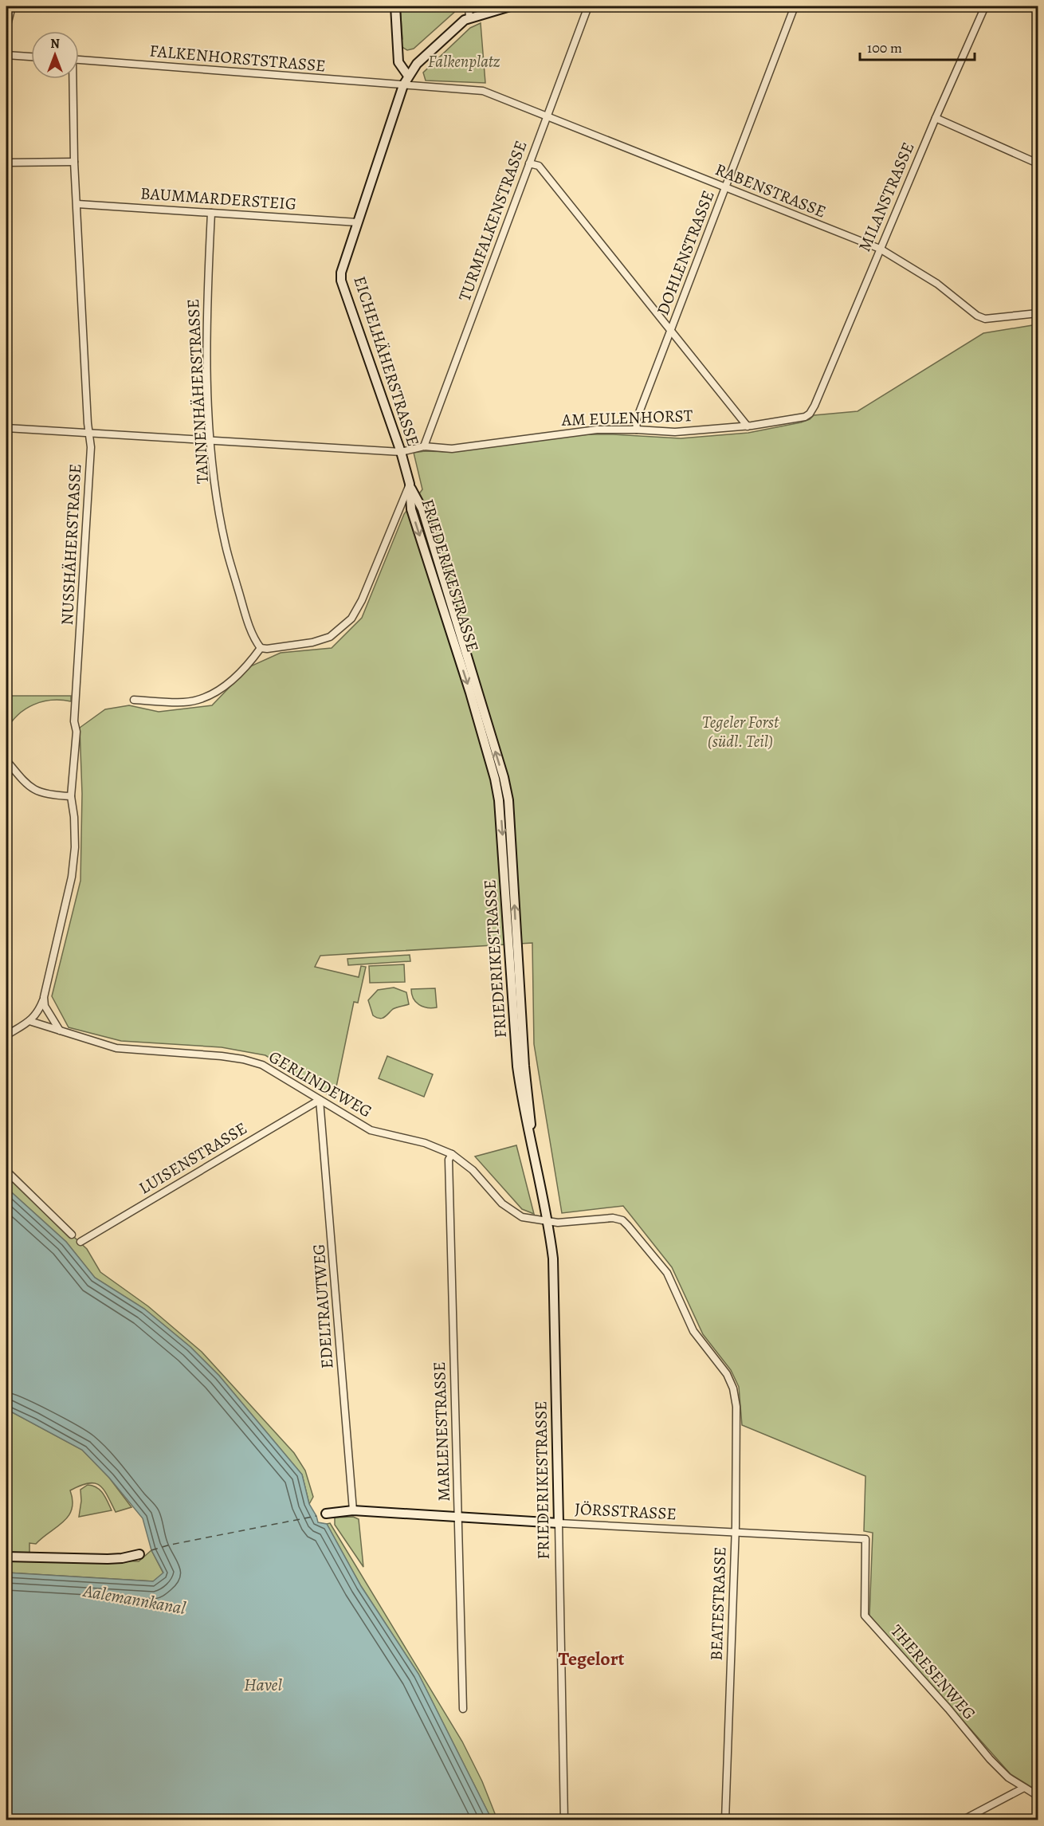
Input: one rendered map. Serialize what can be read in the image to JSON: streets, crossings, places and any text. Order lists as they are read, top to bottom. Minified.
{"streets":{"street":["FALKENHORSTSTRASSE","RABENSTRASSE","MILANSTRASSE","BAUMMARDERSTEIG","TURMFALKENSTRASSE","DOHLENSTRASSE","EICHELHÄHERSTRASSE","TANNENHÄHERSTRASSE","AM EULENHORST","NUSSHÄHERSTRASSE","FRIEDERIKESTRASSE","GERLINDEWEG","LUISENSTRASSE","EDELTRAUTWEG","MARLENESTRASSE","JÖRSSTRASSE","BEATESTRASSE","THERESENWEG"]},"crossings":[["FALKENHORSTSTRASSE","RABENSTRASSE"],["FALKENHORSTSTRASSE","EICHELHÄHERSTRASSE"],["RABENSTRASSE","MILANSTRASSE"],["RABENSTRASSE","TURMFALKENSTRASSE"],["RABENSTRASSE","DOHLENSTRASSE"],["RABENSTRASSE","EICHELHÄHERSTRASSE"],["MILANSTRASSE","AM EULENHORST"],["BAUMMARDERSTEIG","EICHELHÄHERSTRASSE"],["BAUMMARDERSTEIG","TANNENHÄHERSTRASSE"],["BAUMMARDERSTEIG","NUSSHÄHERSTRASSE"],["TURMFALKENSTRASSE","AM EULENHORST"],["DOHLENSTRASSE","AM EULENHORST"],["EICHELHÄHERSTRASSE","AM EULENHORST"],["EICHELHÄHERSTRASSE","FRIEDERIKESTRASSE"],["TANNENHÄHERSTRASSE","AM EULENHORST"],["AM EULENHORST","NUSSHÄHERSTRASSE"],["NUSSHÄHERSTRASSE","GERLINDEWEG"],["FRIEDERIKESTRASSE","GERLINDEWEG"],["FRIEDERIKESTRASSE","JÖRSSTRASSE"],["GERLINDEWEG","LUISENSTRASSE"],["GERLINDEWEG","EDELTRAUTWEG"],["GERLINDEWEG","MARLENESTRASSE"],["GERLINDEWEG","BEATESTRASSE"],["LUISENSTRASSE","EDELTRAUTWEG"],["EDELTRAUTWEG","JÖRSSTRASSE"],["MARLENESTRASSE","JÖRSSTRASSE"],["JÖRSSTRASSE","BEATESTRASSE"],["JÖRSSTRASSE","THERESENWEG"]],"districts":["Tegelort"],"water":["Aalemannkanal","Havel"],"parks":["Falkenplatz","Tegeler Forst (südl. Teil)"],"scale_bar":"100 m","north":"top"}
